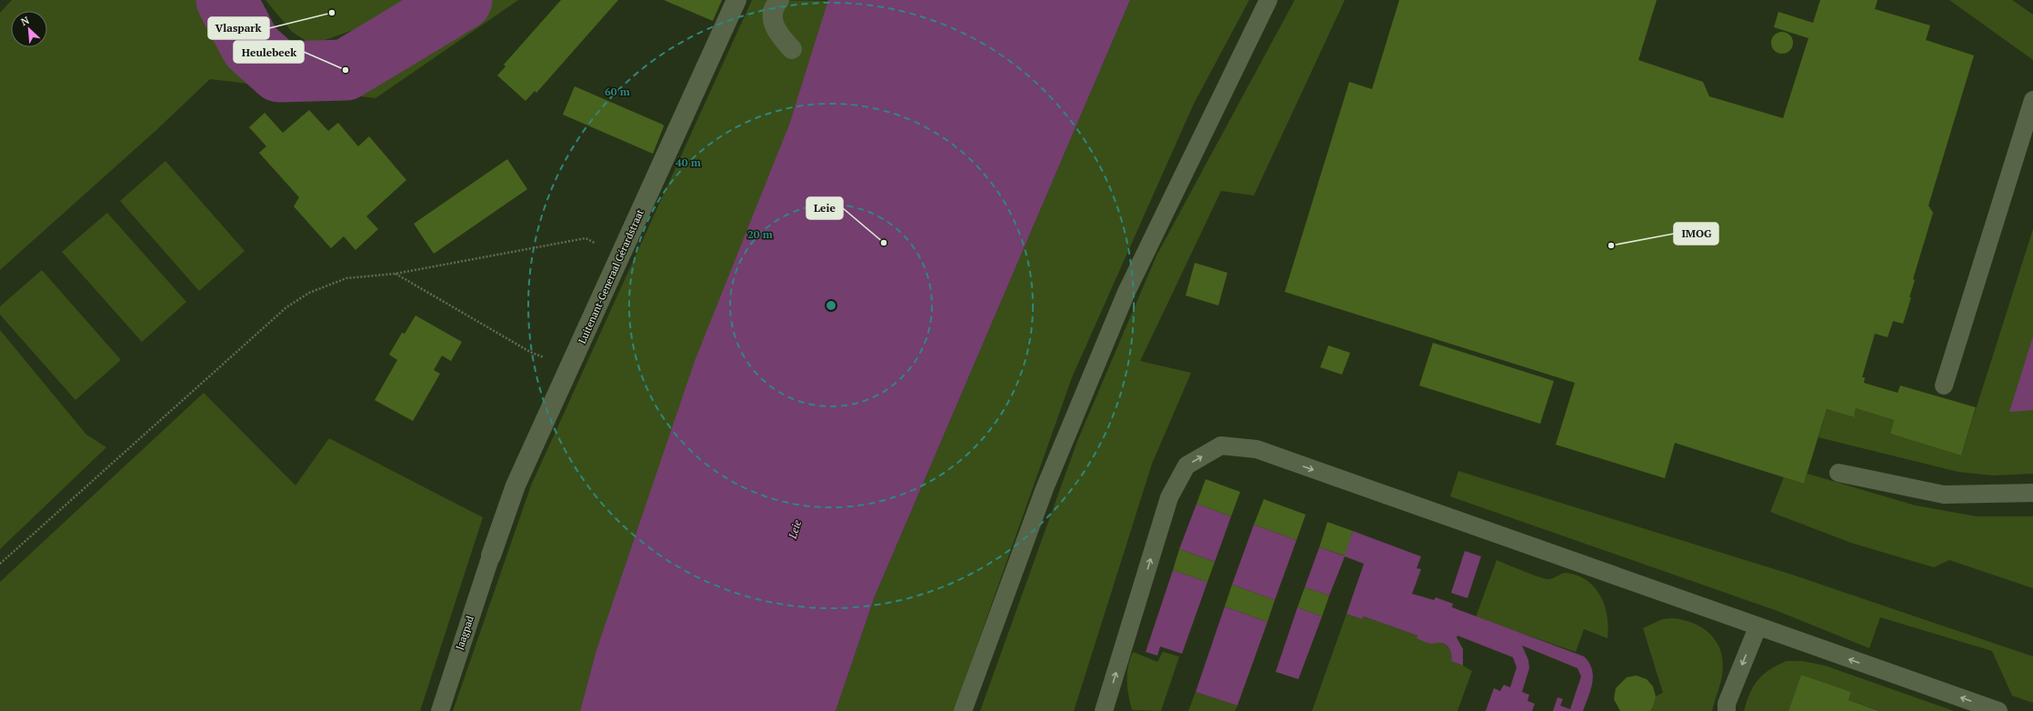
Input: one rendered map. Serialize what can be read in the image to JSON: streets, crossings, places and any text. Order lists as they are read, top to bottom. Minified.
{"streets":{"street":["Luitenant-Generaal Gérardstraat"],"lane":["Jaagpad"]},"crossings":[["Luitenant-Generaal Gérardstraat","Jaagpad"]],"water":["Leie"],"places":["Vlaspark","Heulebeek","Leie","IMOG"],"north":"top left","rings":["60 m","40 m","20 m"]}
